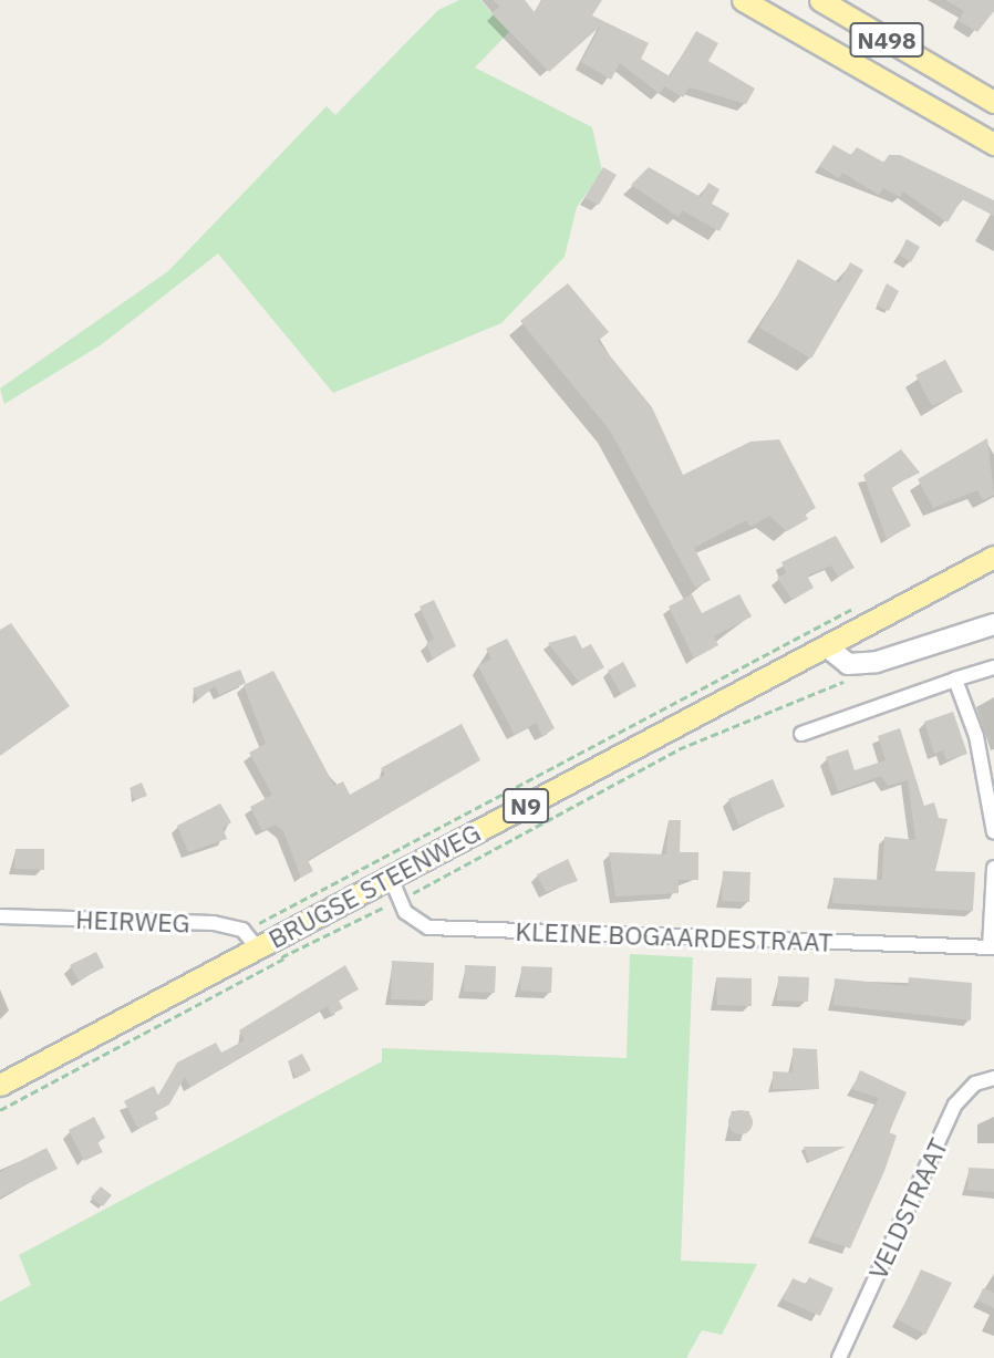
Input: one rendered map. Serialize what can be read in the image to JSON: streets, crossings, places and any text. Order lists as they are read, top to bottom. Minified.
{"streets":{"main road":["N498","N9","BRUGSE STEENWEG"],"street":["HEIRWEG","KLEINE BOGAARDESTRAAT","VELDSTRAAT"]},"crossings":[["BRUGSE STEENWEG","HEIRWEG"],["BRUGSE STEENWEG","KLEINE BOGAARDESTRAAT"]]}
